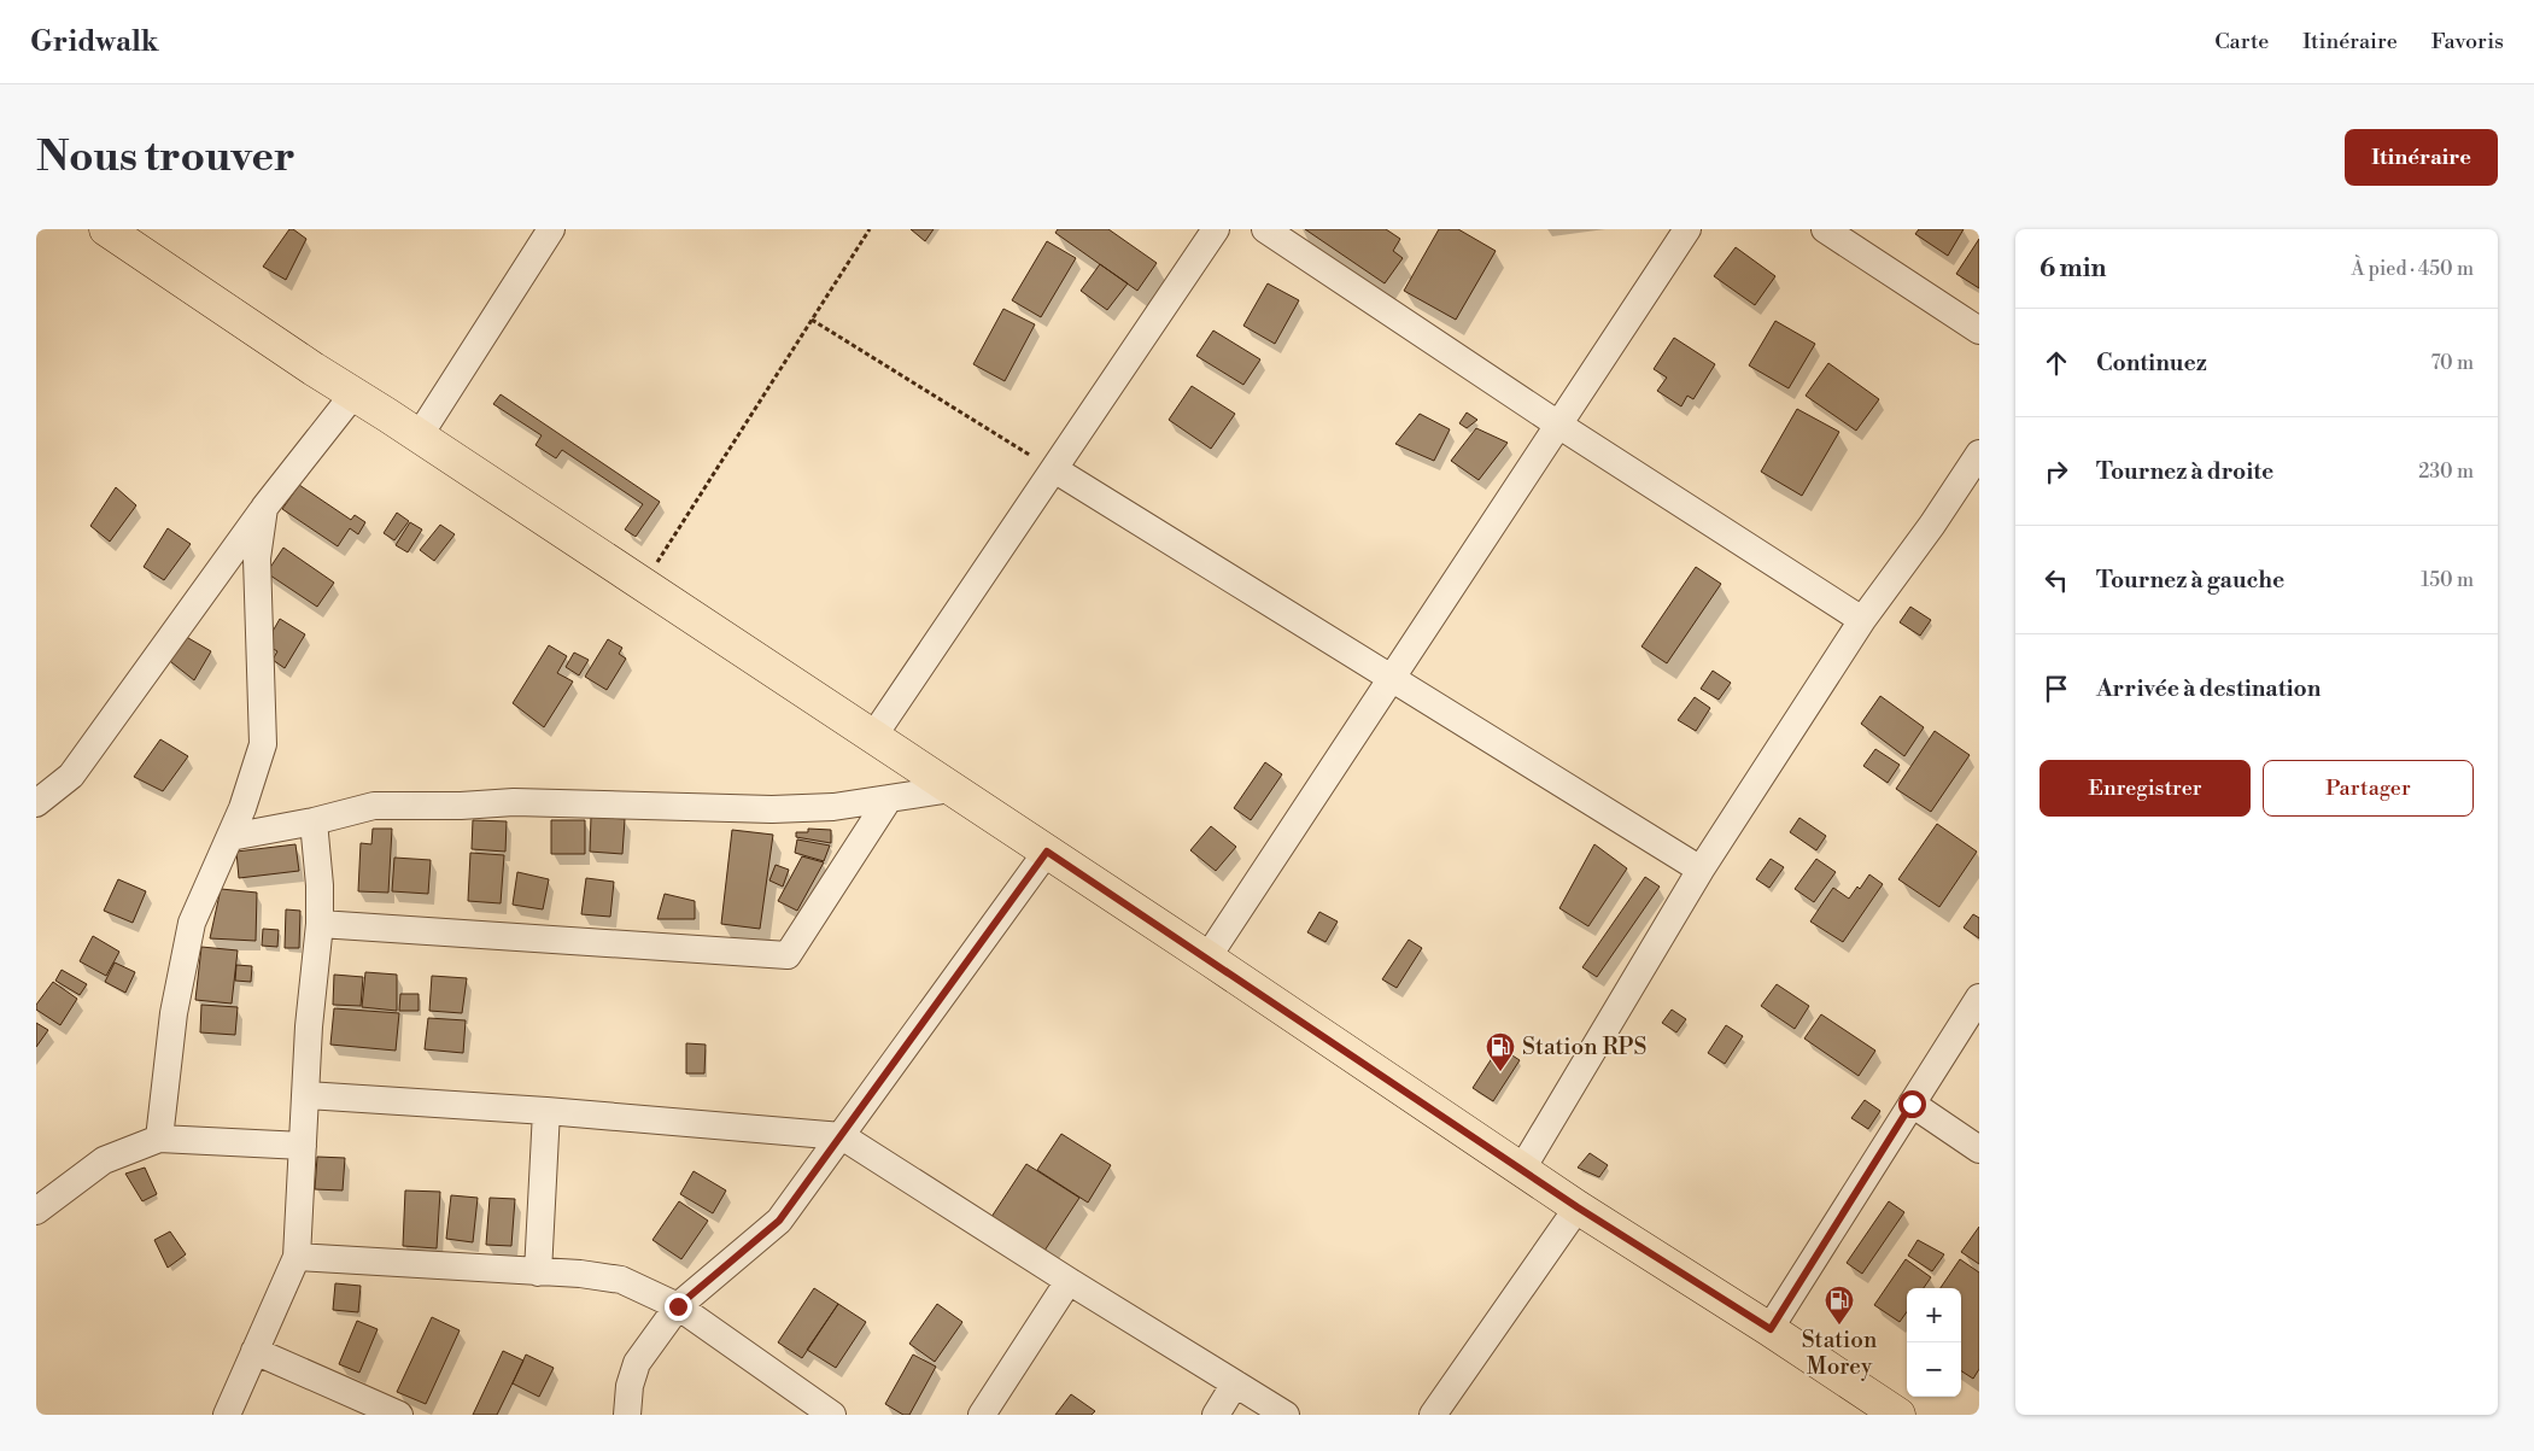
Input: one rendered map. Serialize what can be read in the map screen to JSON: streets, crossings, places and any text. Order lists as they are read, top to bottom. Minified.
{"places":{"fuel station":["Station RPS","Station Morey"]},"page":{"header":"Gridwalk","nav":["Carte","Itinéraire","Favoris"],"buttons":["Itinéraire",["Enregistrer","Partager"]],"title":"Nous trouver","heading":["6 min","À pied · 450 m"],"list":[["Continuez","70 m"],["Tournez à droite","230 m"],["Tournez à gauche","150 m"],"Arrivée à destination"],"map_buttons":["+","−"]}}
